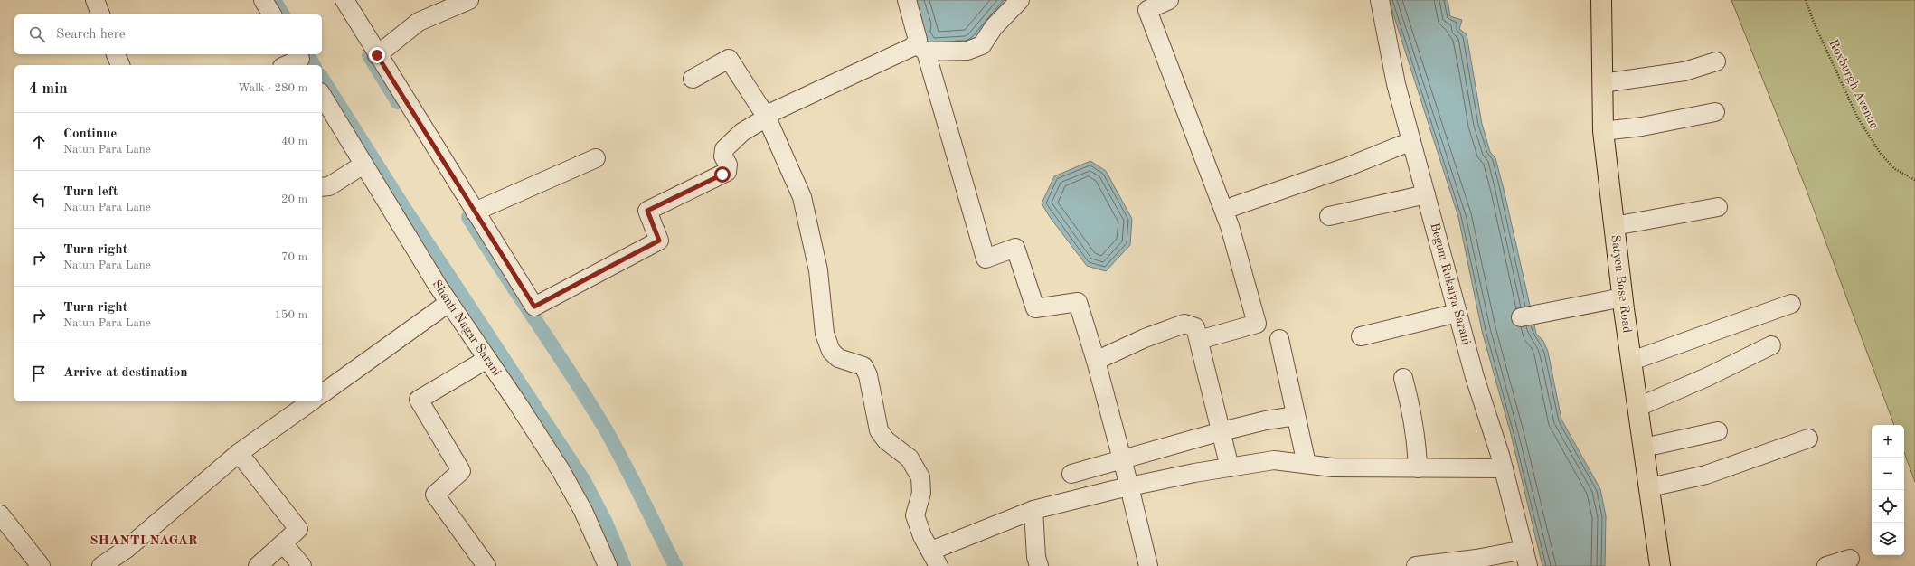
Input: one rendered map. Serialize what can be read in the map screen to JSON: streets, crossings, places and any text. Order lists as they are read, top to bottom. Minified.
{"streets":{"main road":["Satyen Bose Road"],"street":["Begum Rukaiya Sarani","Shanti Nagar Sarani"],"path":["Roxburgh Avenue"]},"districts":["SHANTI NAGAR"],"page":{"search":"Search here","heading":["4 min","Walk · 280 m"],"list":[["Continue","Natun Para Lane","40 m"],["Turn left","Natun Para Lane","20 m"],["Turn right","Natun Para Lane","70 m"],["Turn right","Natun Para Lane","150 m"],"Arrive at destination"],"map_buttons":["+","−"]}}
